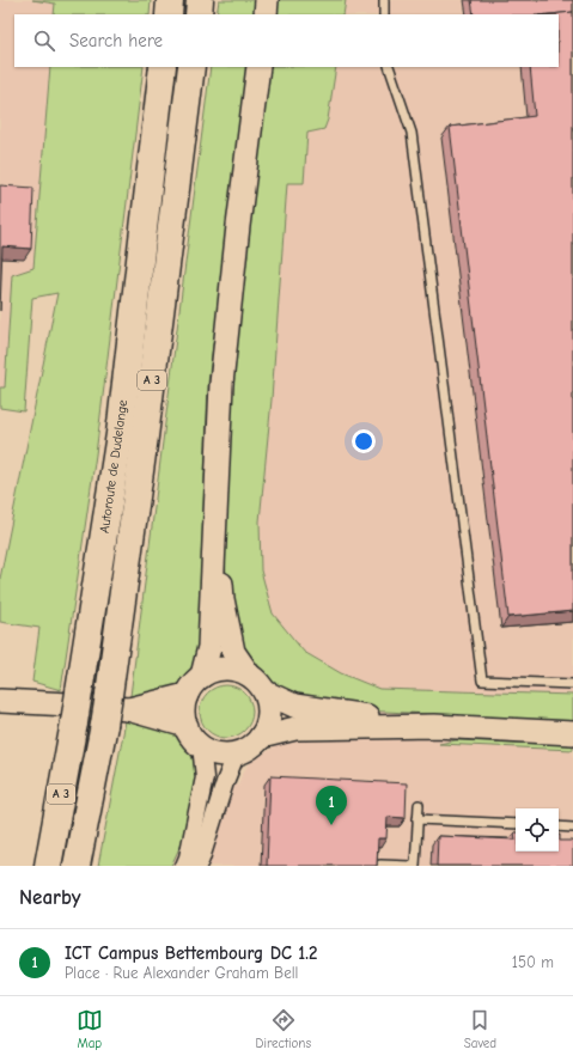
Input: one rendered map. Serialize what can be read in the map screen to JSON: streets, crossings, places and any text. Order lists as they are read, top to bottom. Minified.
{"streets":{"highway":["A 3","Autoroute de Dudelange"]},"page":{"search":"Search here","pins":"1","heading":"Nearby","list":[{"mark":"1","name":"ICT Campus Bettembourg DC 1.2","note":"Place · Rue Alexander Graham Bell","value":"150 m"}],"nav":["Map","Directions","Saved"]}}
